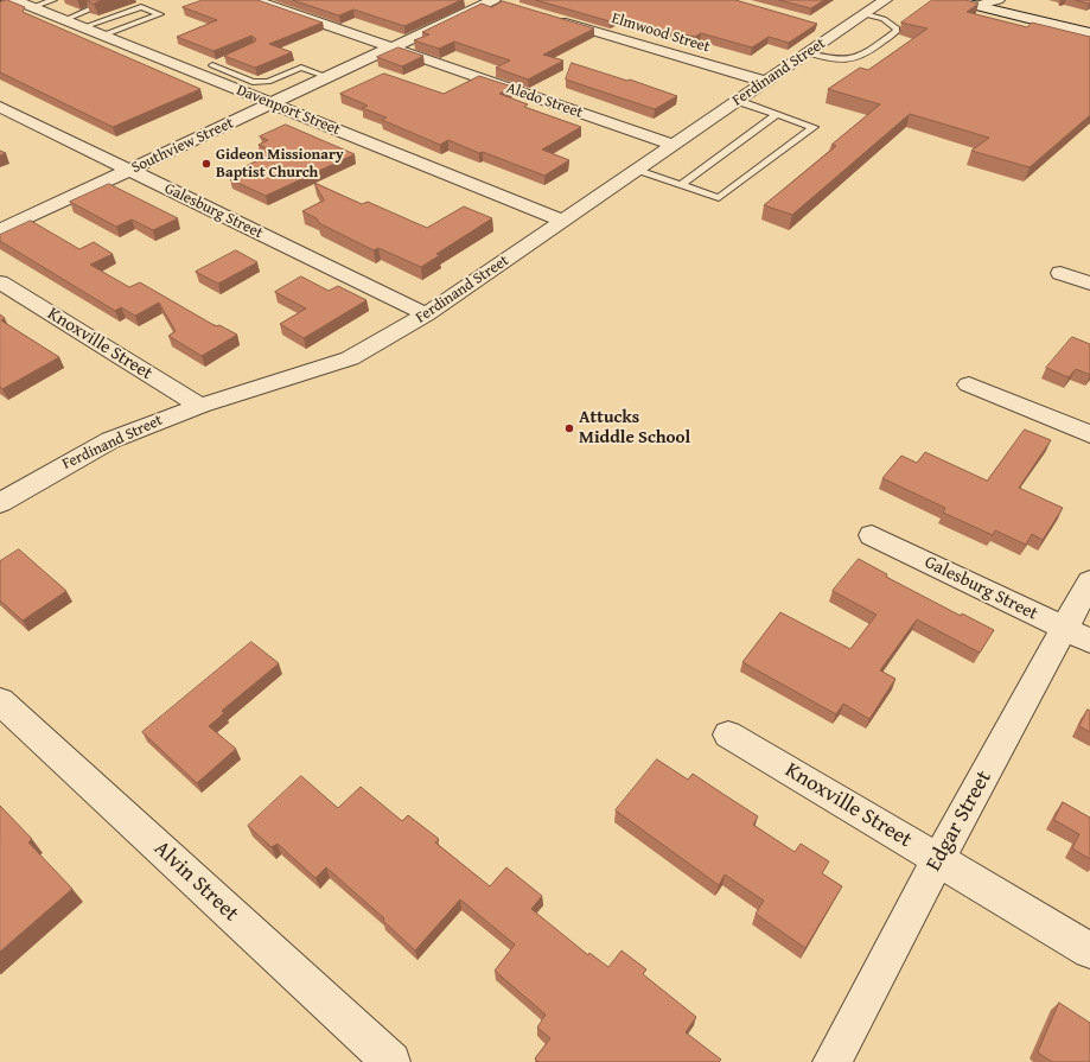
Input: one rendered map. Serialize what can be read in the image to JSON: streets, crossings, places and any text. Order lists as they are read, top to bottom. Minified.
{"streets":{"street":["Elmwood Street","Ferdinand Street","Aledo Street","Davenport Street","Southview Street","Galesburg Street","Knoxville Street","Edgar Street","Alvin Street"]},"crossings":[["Elmwood Street","Ferdinand Street"],["Ferdinand Street","Aledo Street"],["Ferdinand Street","Davenport Street"],["Ferdinand Street","Galesburg Street"],["Ferdinand Street","Knoxville Street"],["Aledo Street","Southview Street"],["Davenport Street","Southview Street"],["Southview Street","Galesburg Street"],["Galesburg Street","Edgar Street"],["Knoxville Street","Edgar Street"]],"places":["Gideon Missionary Baptist Church","Attucks Middle School"]}
